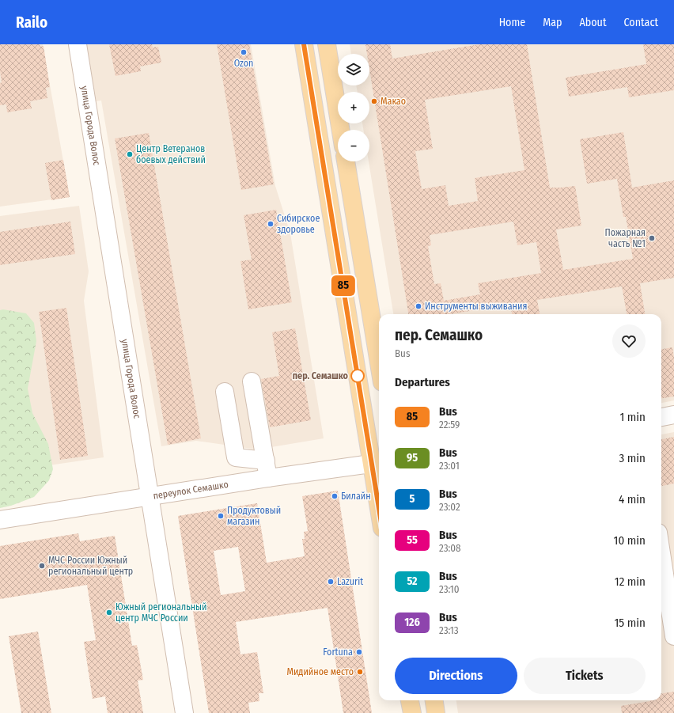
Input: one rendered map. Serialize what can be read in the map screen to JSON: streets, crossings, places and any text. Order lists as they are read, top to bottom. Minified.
{"streets":{"street":["улица Города Волос","переулок Семашко"]},"crossings":[["улица Города Волос","переулок Семашко"]],"places":["Ozon","Макао","Центр Ветеранов боевых действий","Сибирское здоровье","Пожарная часть №1","Инструменты выживания","пер. Семашко","Билайн","Продуктовый магазин","МЧС России Южный региональный центр","Lazurit","Южный региональный центр МЧС России","Fortuna","Мидийное место"],"lines":["bus line 85"],"page":{"header":"Railo","nav":["Home","Map","About","Contact"],"on_map":"85","map_buttons":["+","−"],"heading":[["пер. Семашко","Bus"],"Departures"],"list":[{"mark":"85","name":"Bus","note":"22:59","value":"1 min"},{"mark":"95","name":"Bus","note":"23:01","value":"3 min"},{"mark":"5","name":"Bus","note":"23:02","value":"4 min"},{"mark":"55","name":"Bus","note":"23:08","value":"10 min"},{"mark":"52","name":"Bus","note":"23:10","value":"12 min"},{"mark":"126","name":"Bus","note":"23:13","value":"15 min"}],"buttons":["Directions","Tickets"]}}
